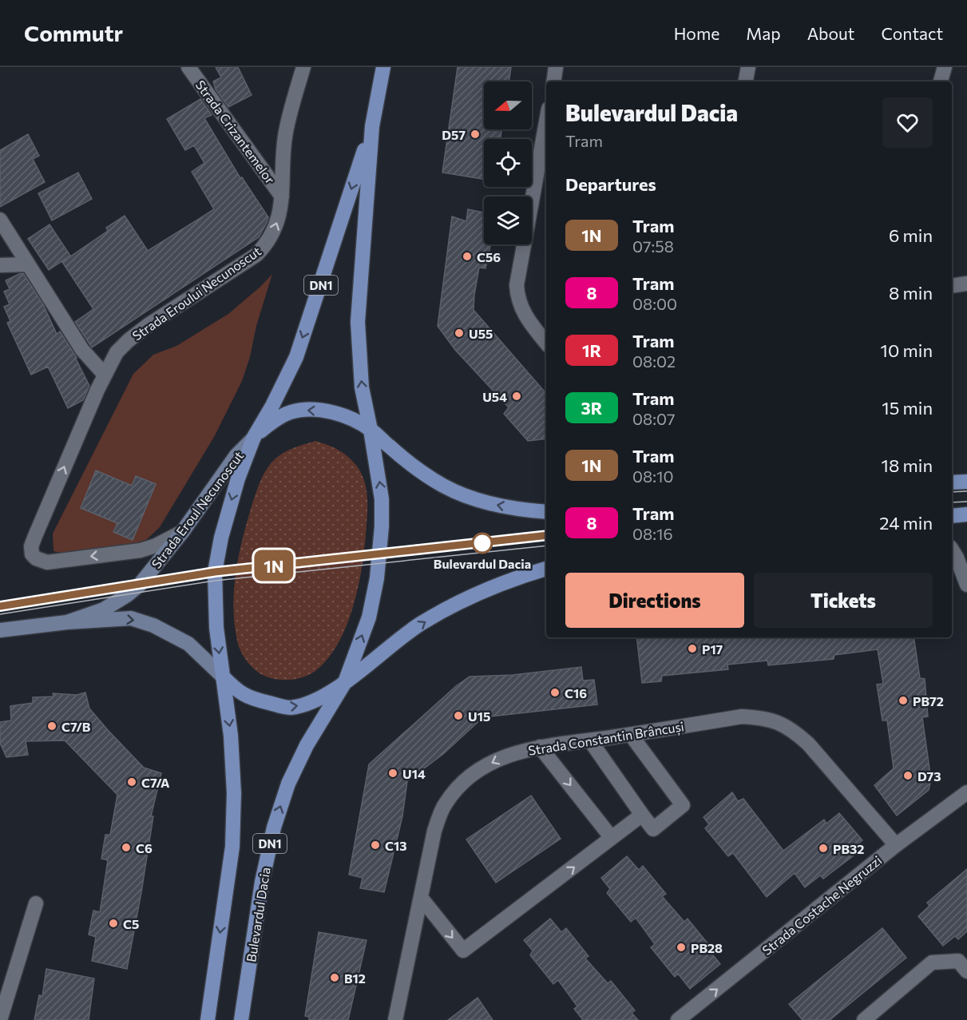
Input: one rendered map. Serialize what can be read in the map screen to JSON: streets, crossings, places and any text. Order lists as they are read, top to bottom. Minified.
{"streets":{"main road":["DN1","Strada Eroul Necunoscut","Bulevardul Dacia"],"street":["Strada Crizantemelor","Strada Eroului Necunoscut","Strada Constantin Brâncuși","Strada Costache Negruzzi"]},"crossings":[["Strada Crizantemelor","Strada Eroului Necunoscut"],["Strada Eroului Necunoscut","Strada Eroul Necunoscut"],["Strada Eroul Necunoscut","Bulevardul Dacia"],["Strada Constantin Brâncuși","Strada Costache Negruzzi"]],"places":["D57","C56","U55","U54","Bulevardul Dacia","P17","C16","PB72","U15","C7/B","U14","D73","C7/A","C13","C6","PB32","C5","PB28","B12"],"lines":["tram line 1N"],"north":"left","page":{"header":"Commutr","nav":["Home","Map","About","Contact"],"on_map":"1N","heading":[["Bulevardul Dacia","Tram"],"Departures"],"list":[{"mark":"1N","name":"Tram","note":"07:58","value":"6 min"},{"mark":"8","name":"Tram","note":"08:00","value":"8 min"},{"mark":"1R","name":"Tram","note":"08:02","value":"10 min"},{"mark":"3R","name":"Tram","note":"08:07","value":"15 min"},{"mark":"1N","name":"Tram","note":"08:10","value":"18 min"},{"mark":"8","name":"Tram","note":"08:16","value":"24 min"}],"buttons":["Directions","Tickets"]}}
